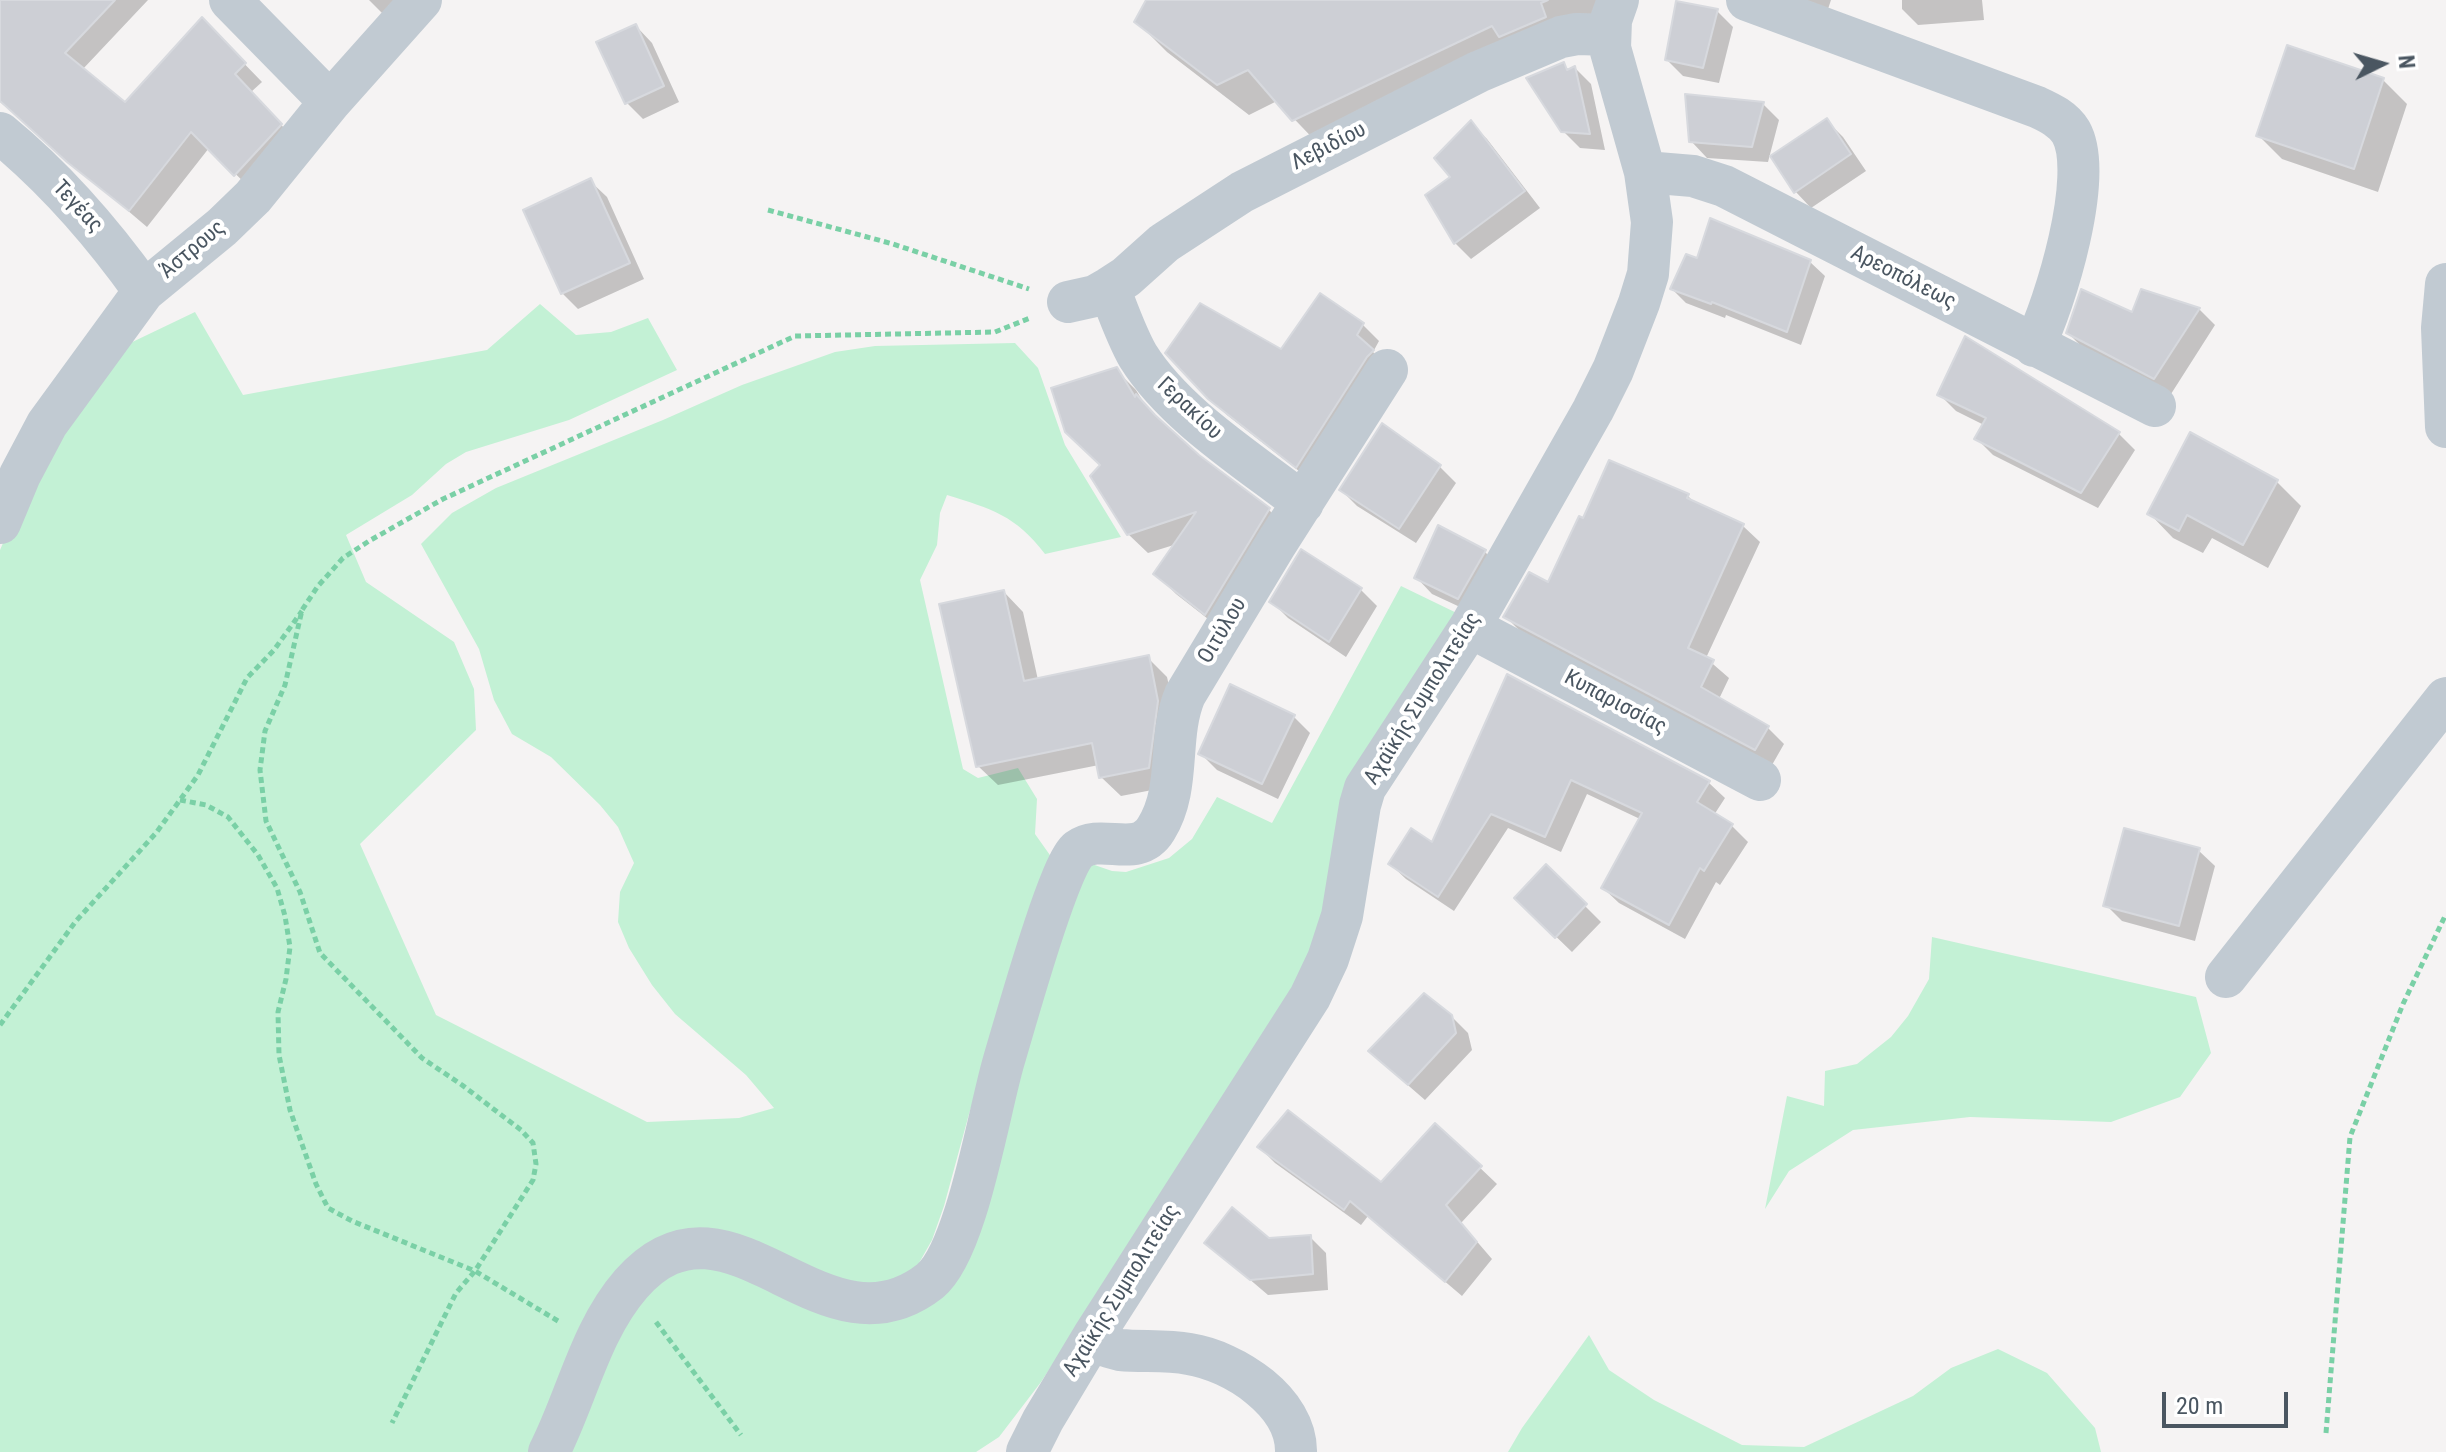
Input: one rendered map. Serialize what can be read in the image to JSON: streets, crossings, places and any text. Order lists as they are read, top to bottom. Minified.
{"streets":{"street":["Λεβιδίου","Τεγέας","Άστρους","Αρεοπόλεως","Γερακίου","Οιτύλου","Αχαϊκής Συμπολιτείας","Κυπαρισσίας"]},"crossings":[["Λεβιδίου","Γερακίου"],["Λεβιδίου","Αχαϊκής Συμπολιτείας"],["Τεγέας","Άστρους"],["Αρεοπόλεως","Αχαϊκής Συμπολιτείας"],["Γερακίου","Οιτύλου"],["Αχαϊκής Συμπολιτείας","Κυπαρισσίας"]],"scale_bar":"20 m","north":"right"}
